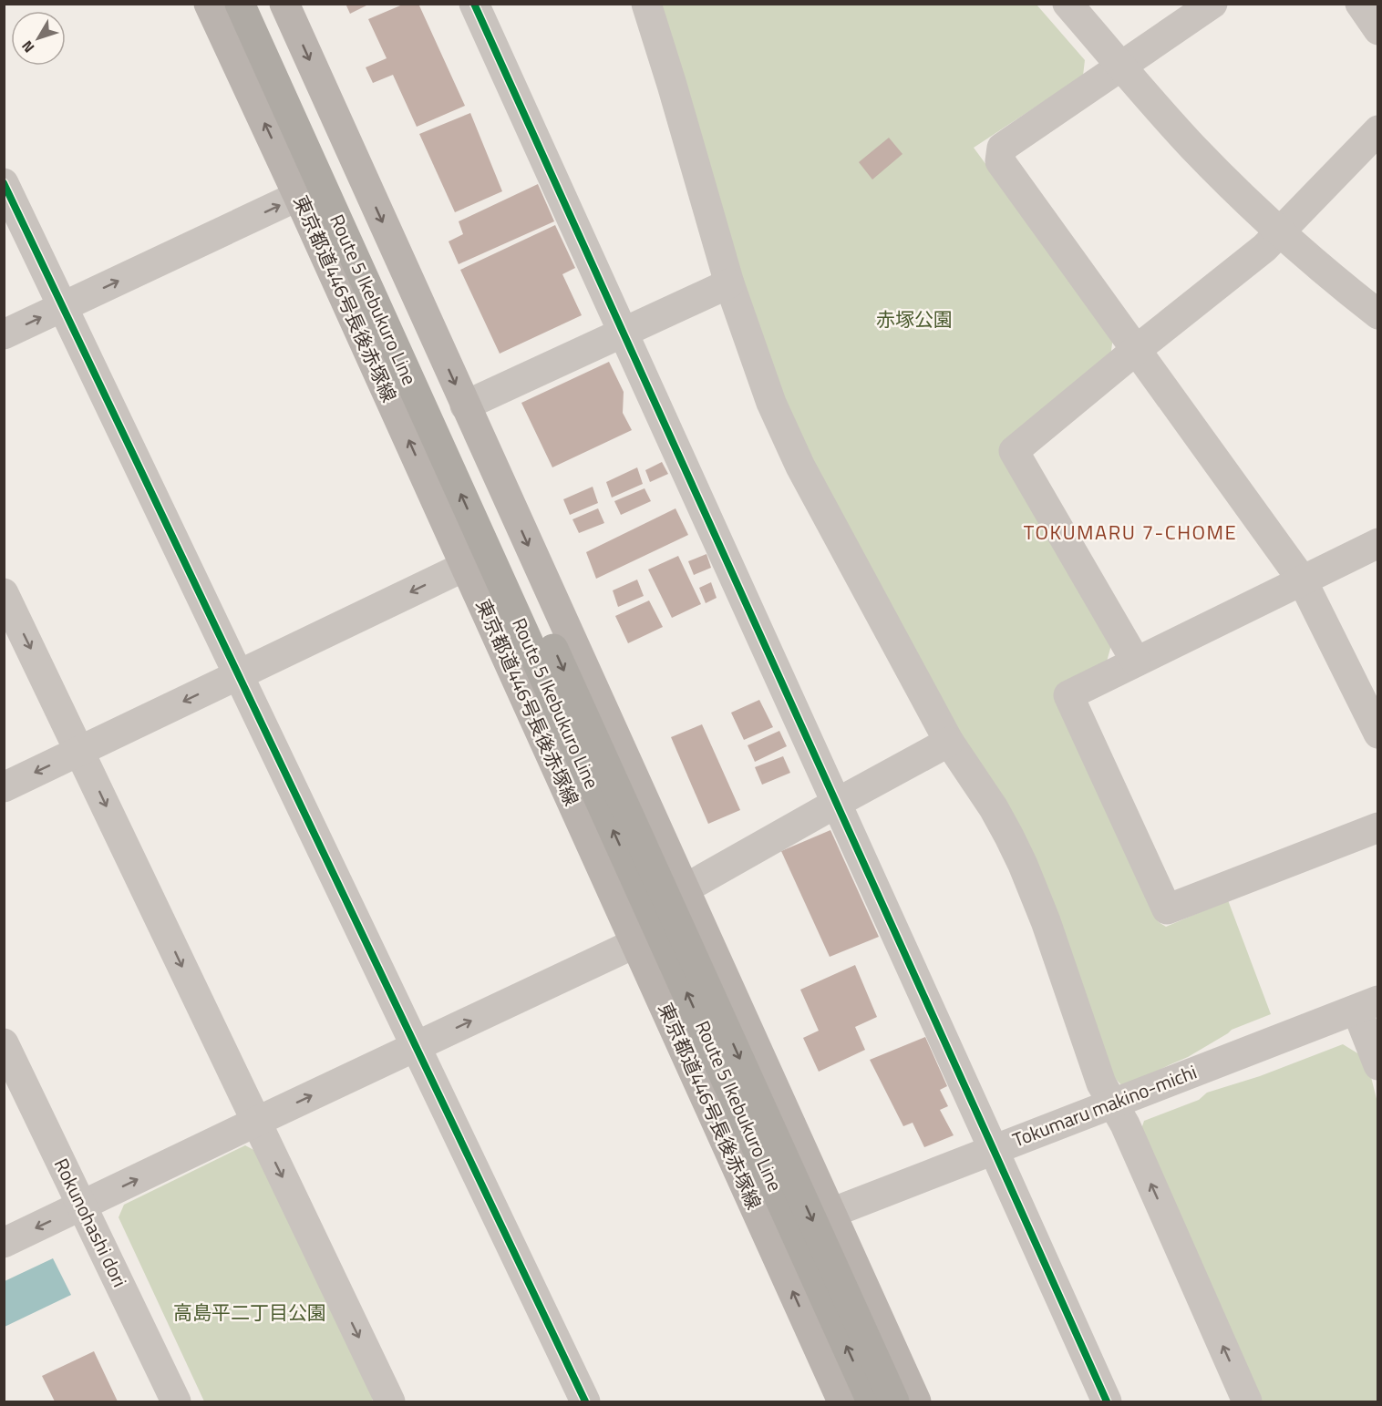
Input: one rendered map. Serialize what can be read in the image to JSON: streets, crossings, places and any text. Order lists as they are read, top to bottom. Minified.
{"streets":{"highway":["Route 5 Ikebukuro Line"],"main road":["東京都道446号長後赤塚線"],"street":["Tokumaru makino-michi","Rokunohashi dori"]},"districts":["TOKUMARU 7-CHOME"],"parks":["赤塚公園","高島平二丁目公園"],"north":"bottom left"}
